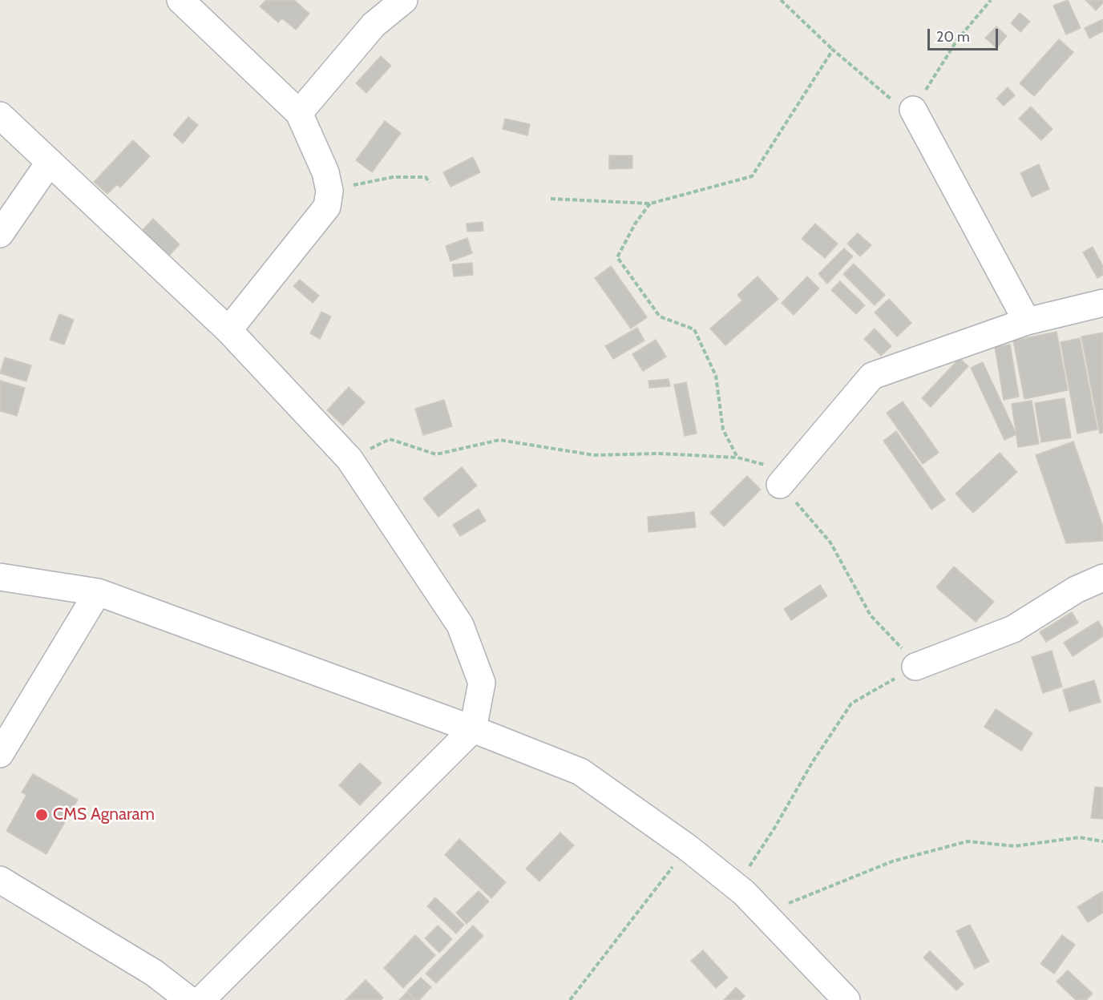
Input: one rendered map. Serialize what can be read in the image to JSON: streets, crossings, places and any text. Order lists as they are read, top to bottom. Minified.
{"places":["CMS Agnaram"],"scale_bar":"20 m"}
